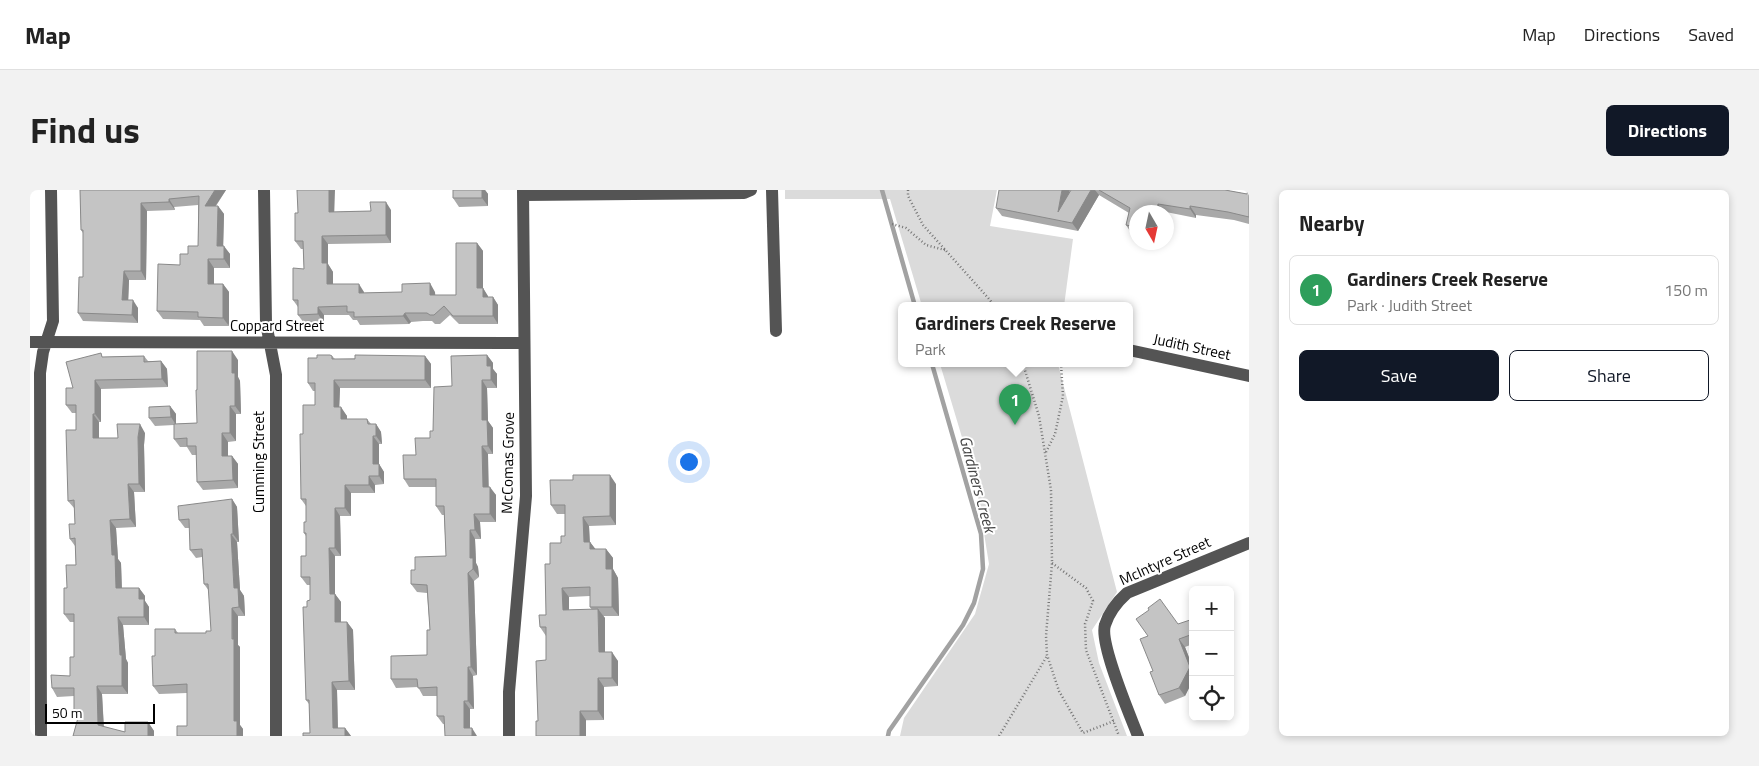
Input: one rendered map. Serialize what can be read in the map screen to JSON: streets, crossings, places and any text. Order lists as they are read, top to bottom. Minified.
{"streets":{"street":["Coppard Street","Judith Street","Cumming Street","McComas Grove","McIntyre Street"]},"crossings":[["Coppard Street","Cumming Street"],["Coppard Street","McComas Grove"]],"water":["Gardiners Creek"],"scale_bar":"50 m","north":"bottom","page":{"header":"Map","nav":["Map","Directions","Saved"],"title":"Find us","buttons":["Directions",["Save","Share"]],"heading":"Nearby","list":[{"mark":"1","name":"Gardiners Creek Reserve","note":"Park · Judith Street","value":"150 m"}],"popup":["Gardiners Creek Reserve","Park"],"pins":"1","map_buttons":["+","−"],"scale":"50 m"}}
